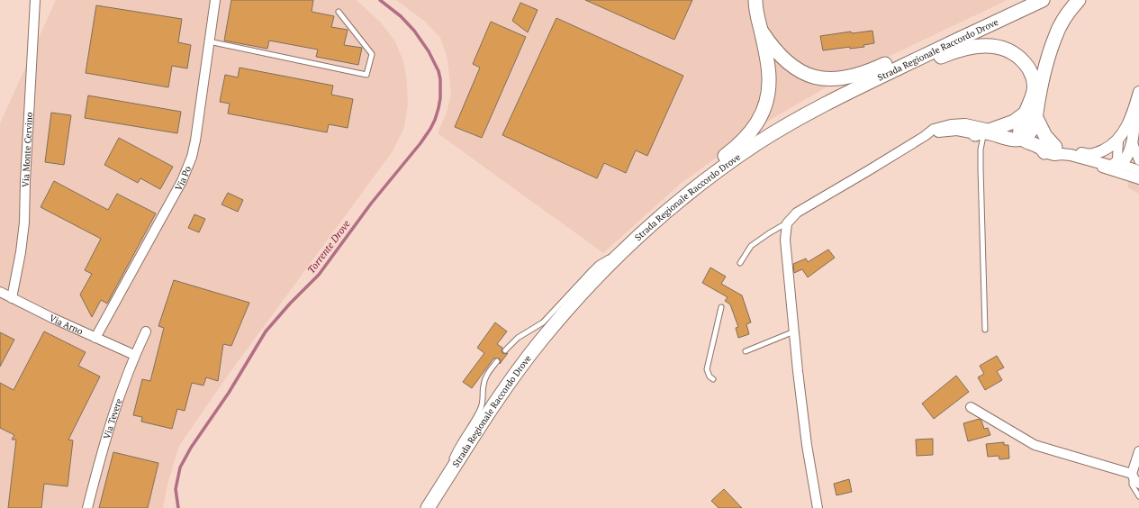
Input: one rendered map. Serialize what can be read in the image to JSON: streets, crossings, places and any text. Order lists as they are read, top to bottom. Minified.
{"streets":{"main road":["Strada Regionale Raccordo Drove"],"street":["Via Monte Cervino","Via Po","Via Arno","Via Tevere"]},"crossings":[["Via Monte Cervino","Via Arno"],["Via Po","Via Arno"],["Via Arno","Via Tevere"]],"water":["Torrente Drove"]}
